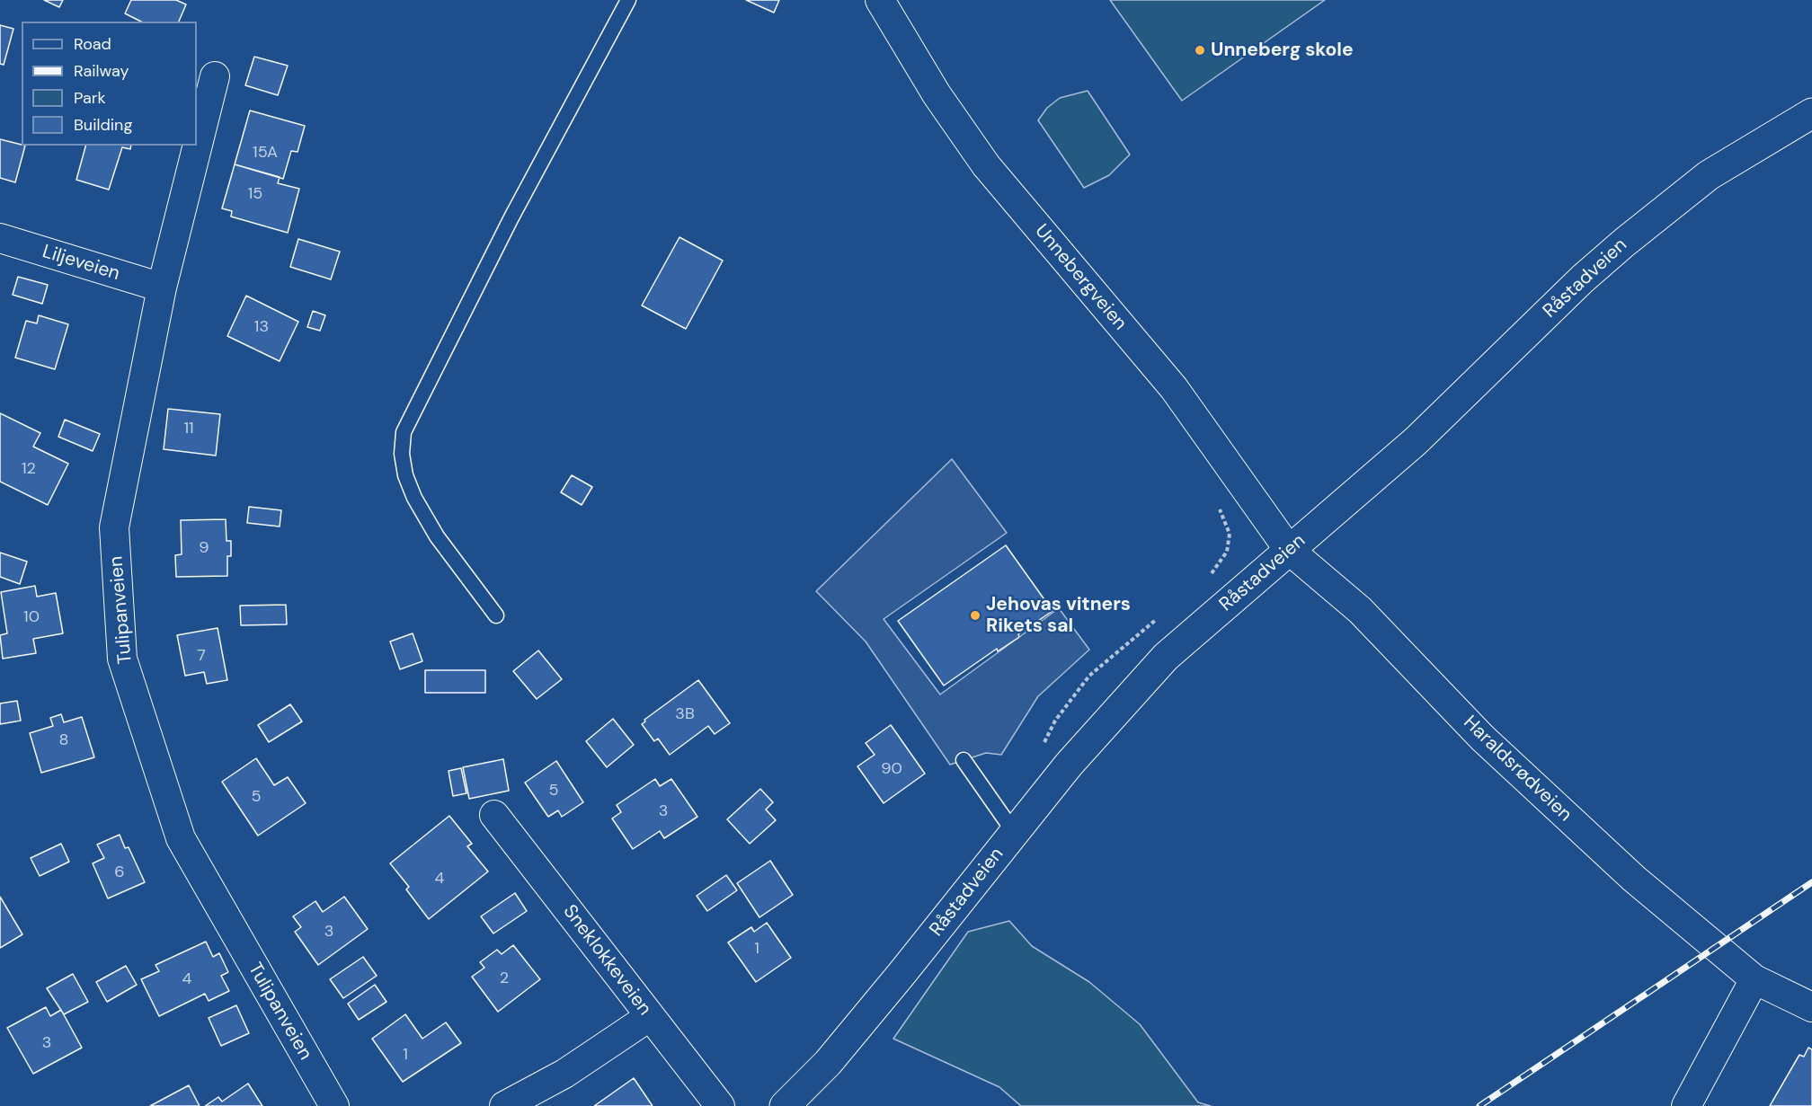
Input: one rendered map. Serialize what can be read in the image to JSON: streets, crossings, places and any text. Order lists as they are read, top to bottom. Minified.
{"streets":{"main road":["Råstadveien"],"street":["Liljeveien","Unnebergveien","Tulipanveien","Haraldsrødveien","Sneklokkeveien"]},"crossings":[["Liljeveien","Tulipanveien"],["Unnebergveien","Råstadveien"],["Unnebergveien","Haraldsrødveien"],["Råstadveien","Haraldsrødveien"]],"places":["Unneberg skole","Jehovas vitners Rikets sal"],"house_numbers":["15A","15","13","11","12","9","10","7","3B","8","90","5","5","3","6","4","3","1","2","4","3","1"],"legend":["Road","Railway","Park","Building"]}
